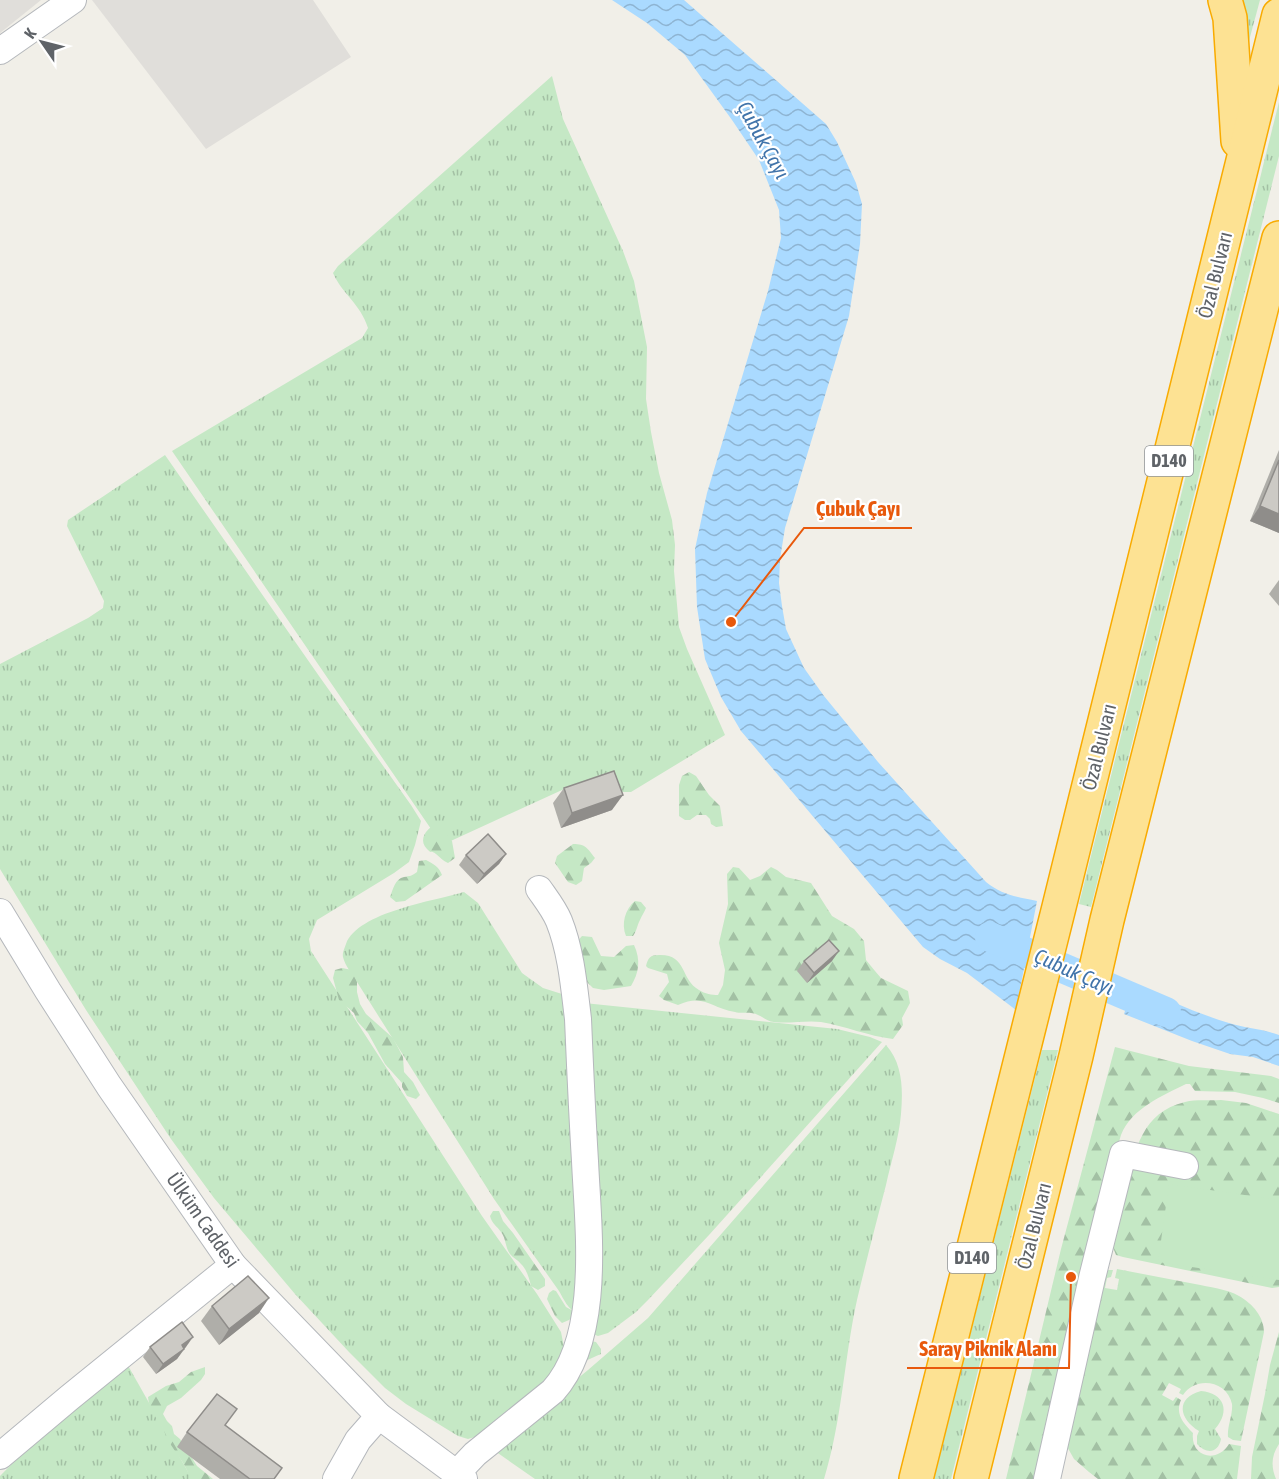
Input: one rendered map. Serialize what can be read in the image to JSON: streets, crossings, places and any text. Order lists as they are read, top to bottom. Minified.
{"streets":{"highway":["Özal Bulvarı","D140"],"street":["Ülküm Caddesi"]},"water":["Çubuk Çayı"],"places":["Çubuk Çayı","Saray Piknik Alanı"],"north":"top left"}
